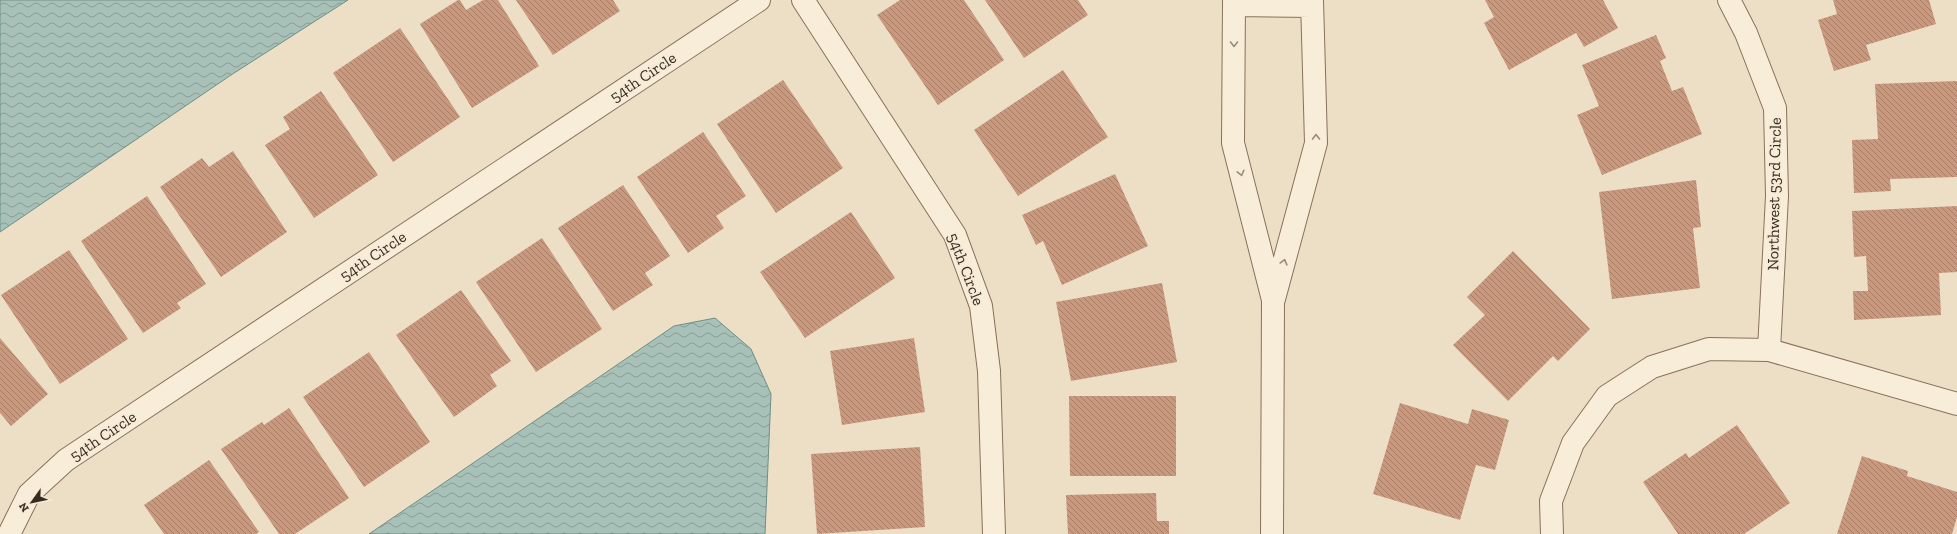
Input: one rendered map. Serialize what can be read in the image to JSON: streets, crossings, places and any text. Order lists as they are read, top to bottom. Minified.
{"streets":{"street":["54th Circle","Northwest 53rd Circle"]},"north":"bottom left"}
